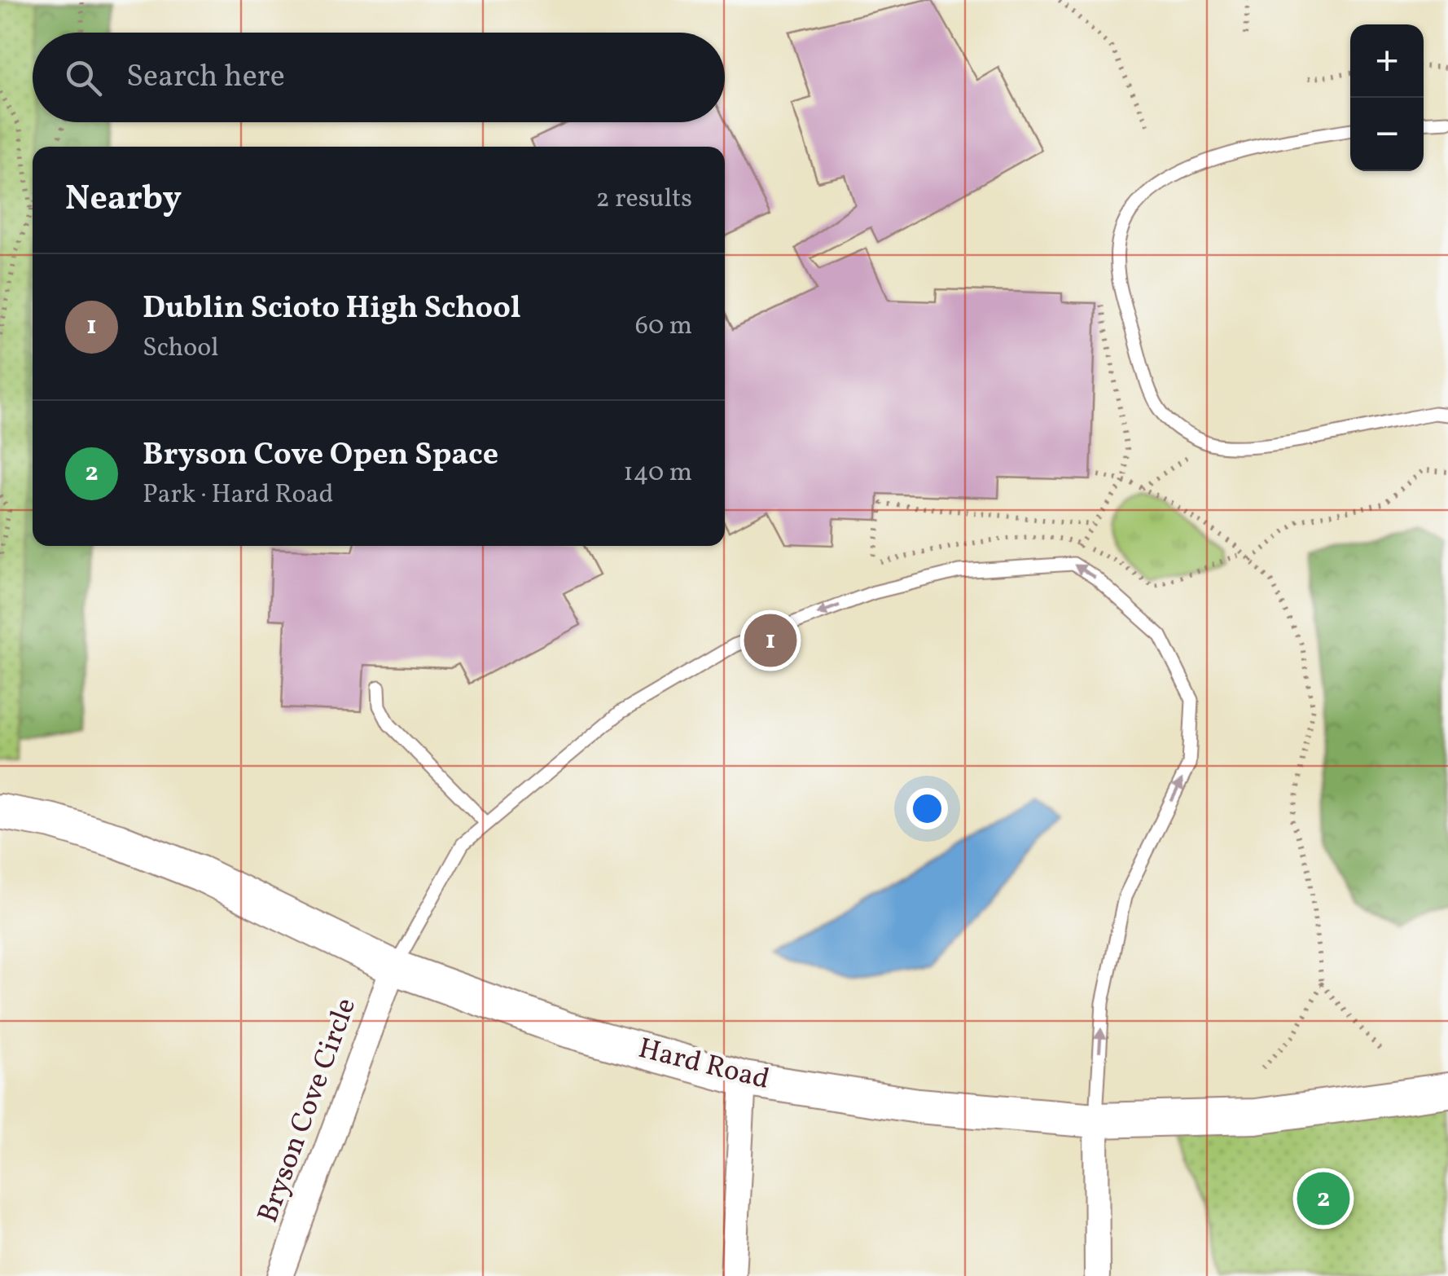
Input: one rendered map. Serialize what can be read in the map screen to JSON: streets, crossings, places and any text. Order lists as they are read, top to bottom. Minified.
{"streets":{"main road":["Hard Road"],"street":["Bryson Cove Circle"]},"crossings":[["Hard Road","Bryson Cove Circle"]],"page":{"map_buttons":["+","−"],"search":"Search here","heading":["Nearby","2 results"],"list":[{"mark":"1","name":"Dublin Scioto High School","note":"School","value":"60 m"},{"mark":"2","name":"Bryson Cove Open Space","note":"Park · Hard Road","value":"140 m"}],"pins":["1","2"]}}
